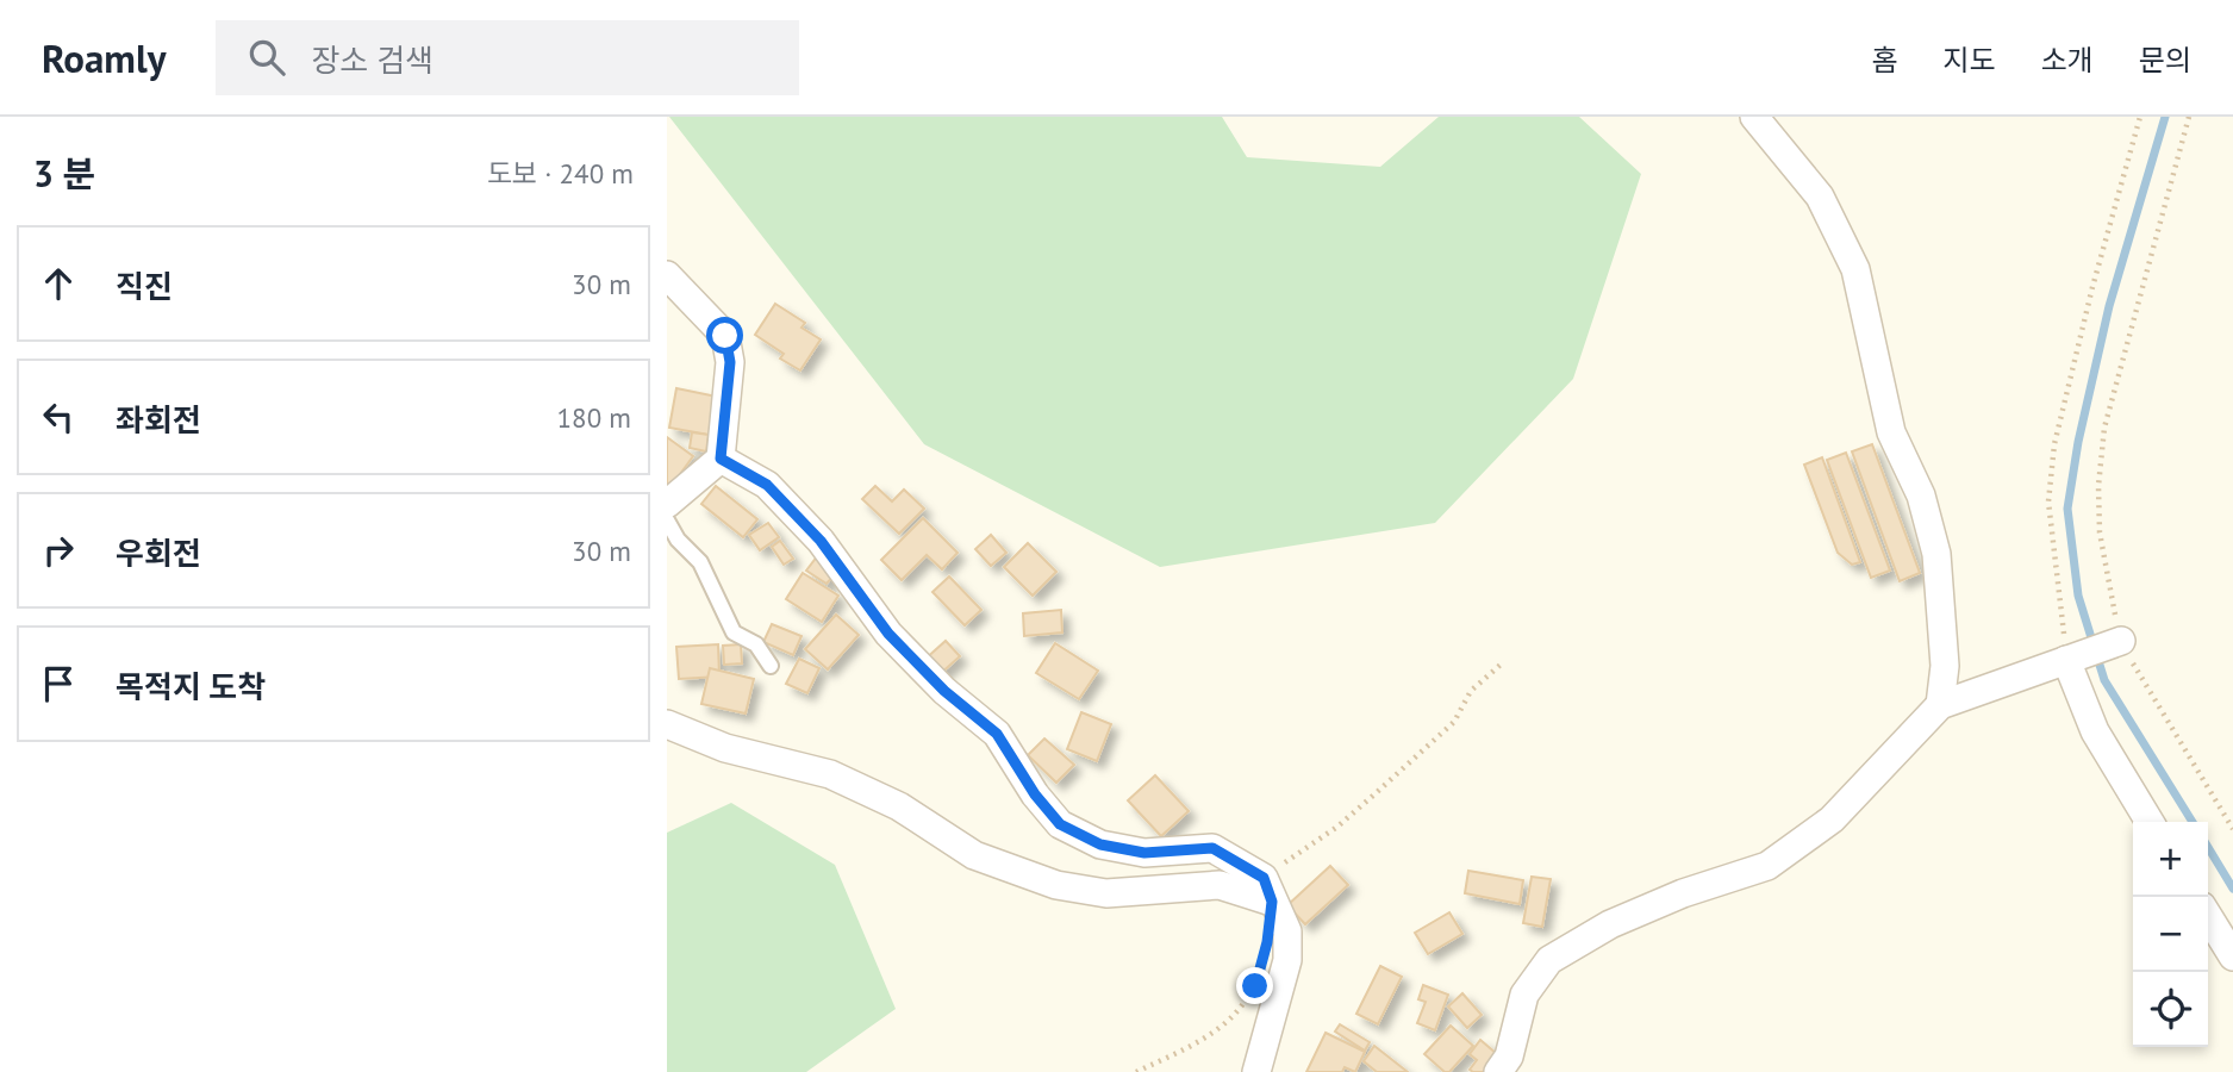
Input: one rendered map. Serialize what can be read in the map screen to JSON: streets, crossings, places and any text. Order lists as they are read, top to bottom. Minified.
{"page":{"header":"Roamly","search":"장소 검색","nav":["홈","지도","소개","문의"],"heading":["3 분","도보 · 240 m"],"list":[["직진","30 m"],["좌회전","180 m"],["우회전","30 m"],"목적지 도착"],"map_buttons":["+","−"]}}
